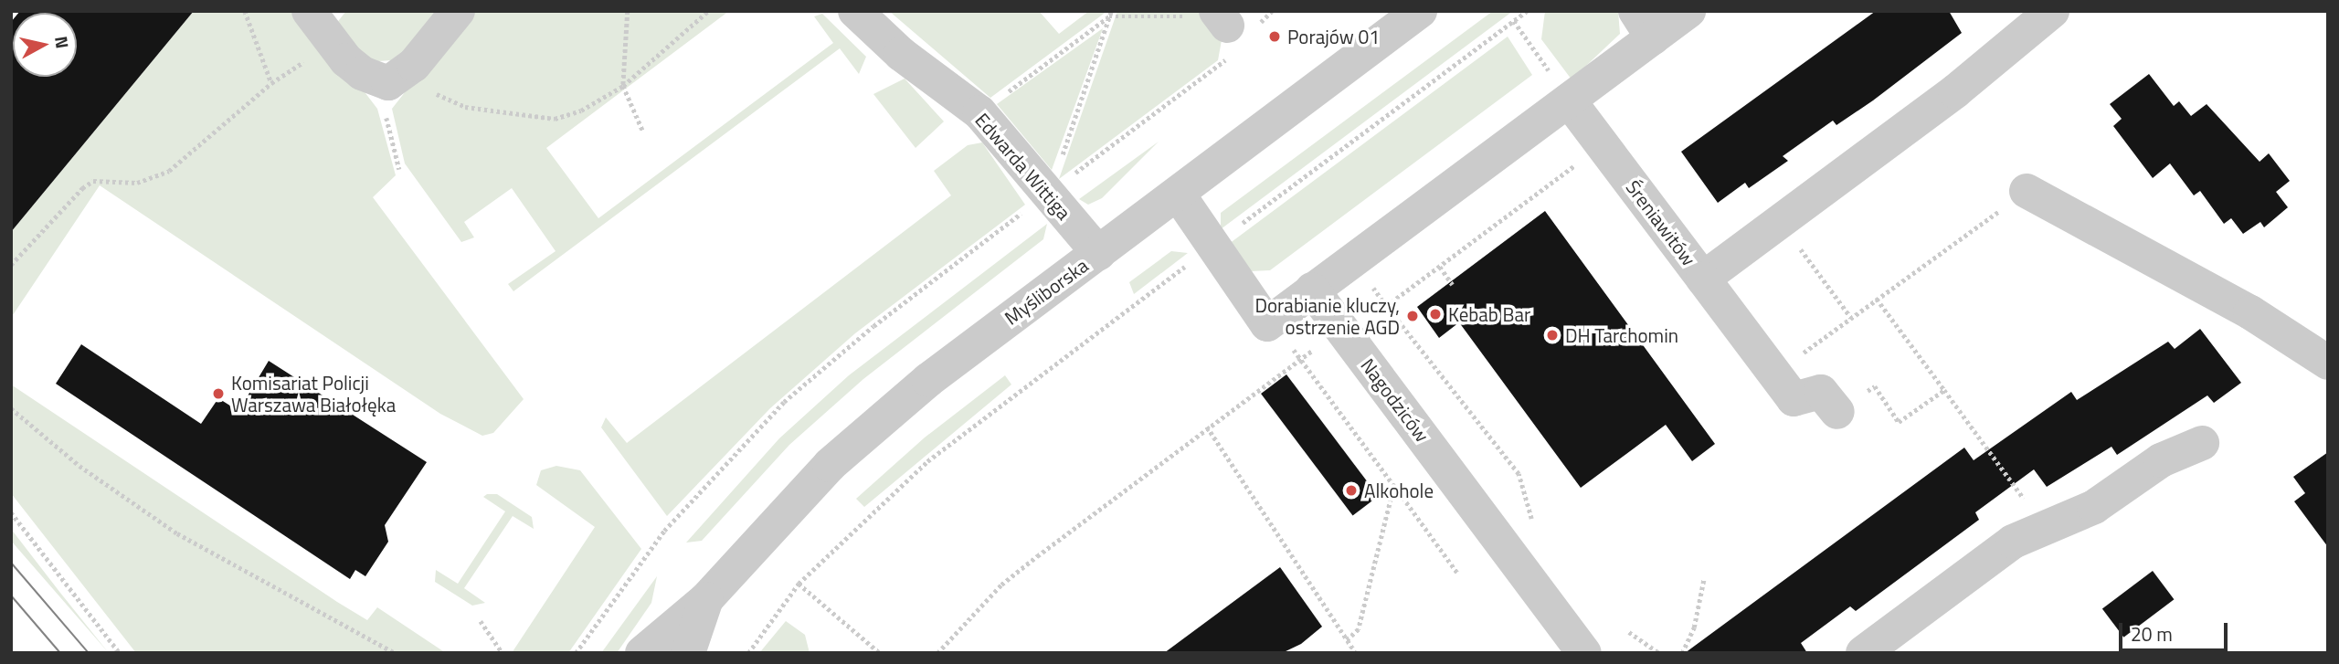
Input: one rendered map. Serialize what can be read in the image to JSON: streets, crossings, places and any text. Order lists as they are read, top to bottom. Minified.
{"streets":{"street":["Edwarda Wittiga","Śreniawitów","Myśliborska","Nagodziców"]},"crossings":[["Edwarda Wittiga","Myśliborska"]],"places":["Porajów 01","Kebab Bar","Dorabianie kluczy, ostrzenie AGD","DH Tarchomin","Komisariat Policji Warszawa Białołęka","Alkohole"],"scale_bar":"20 m","north":"right"}
